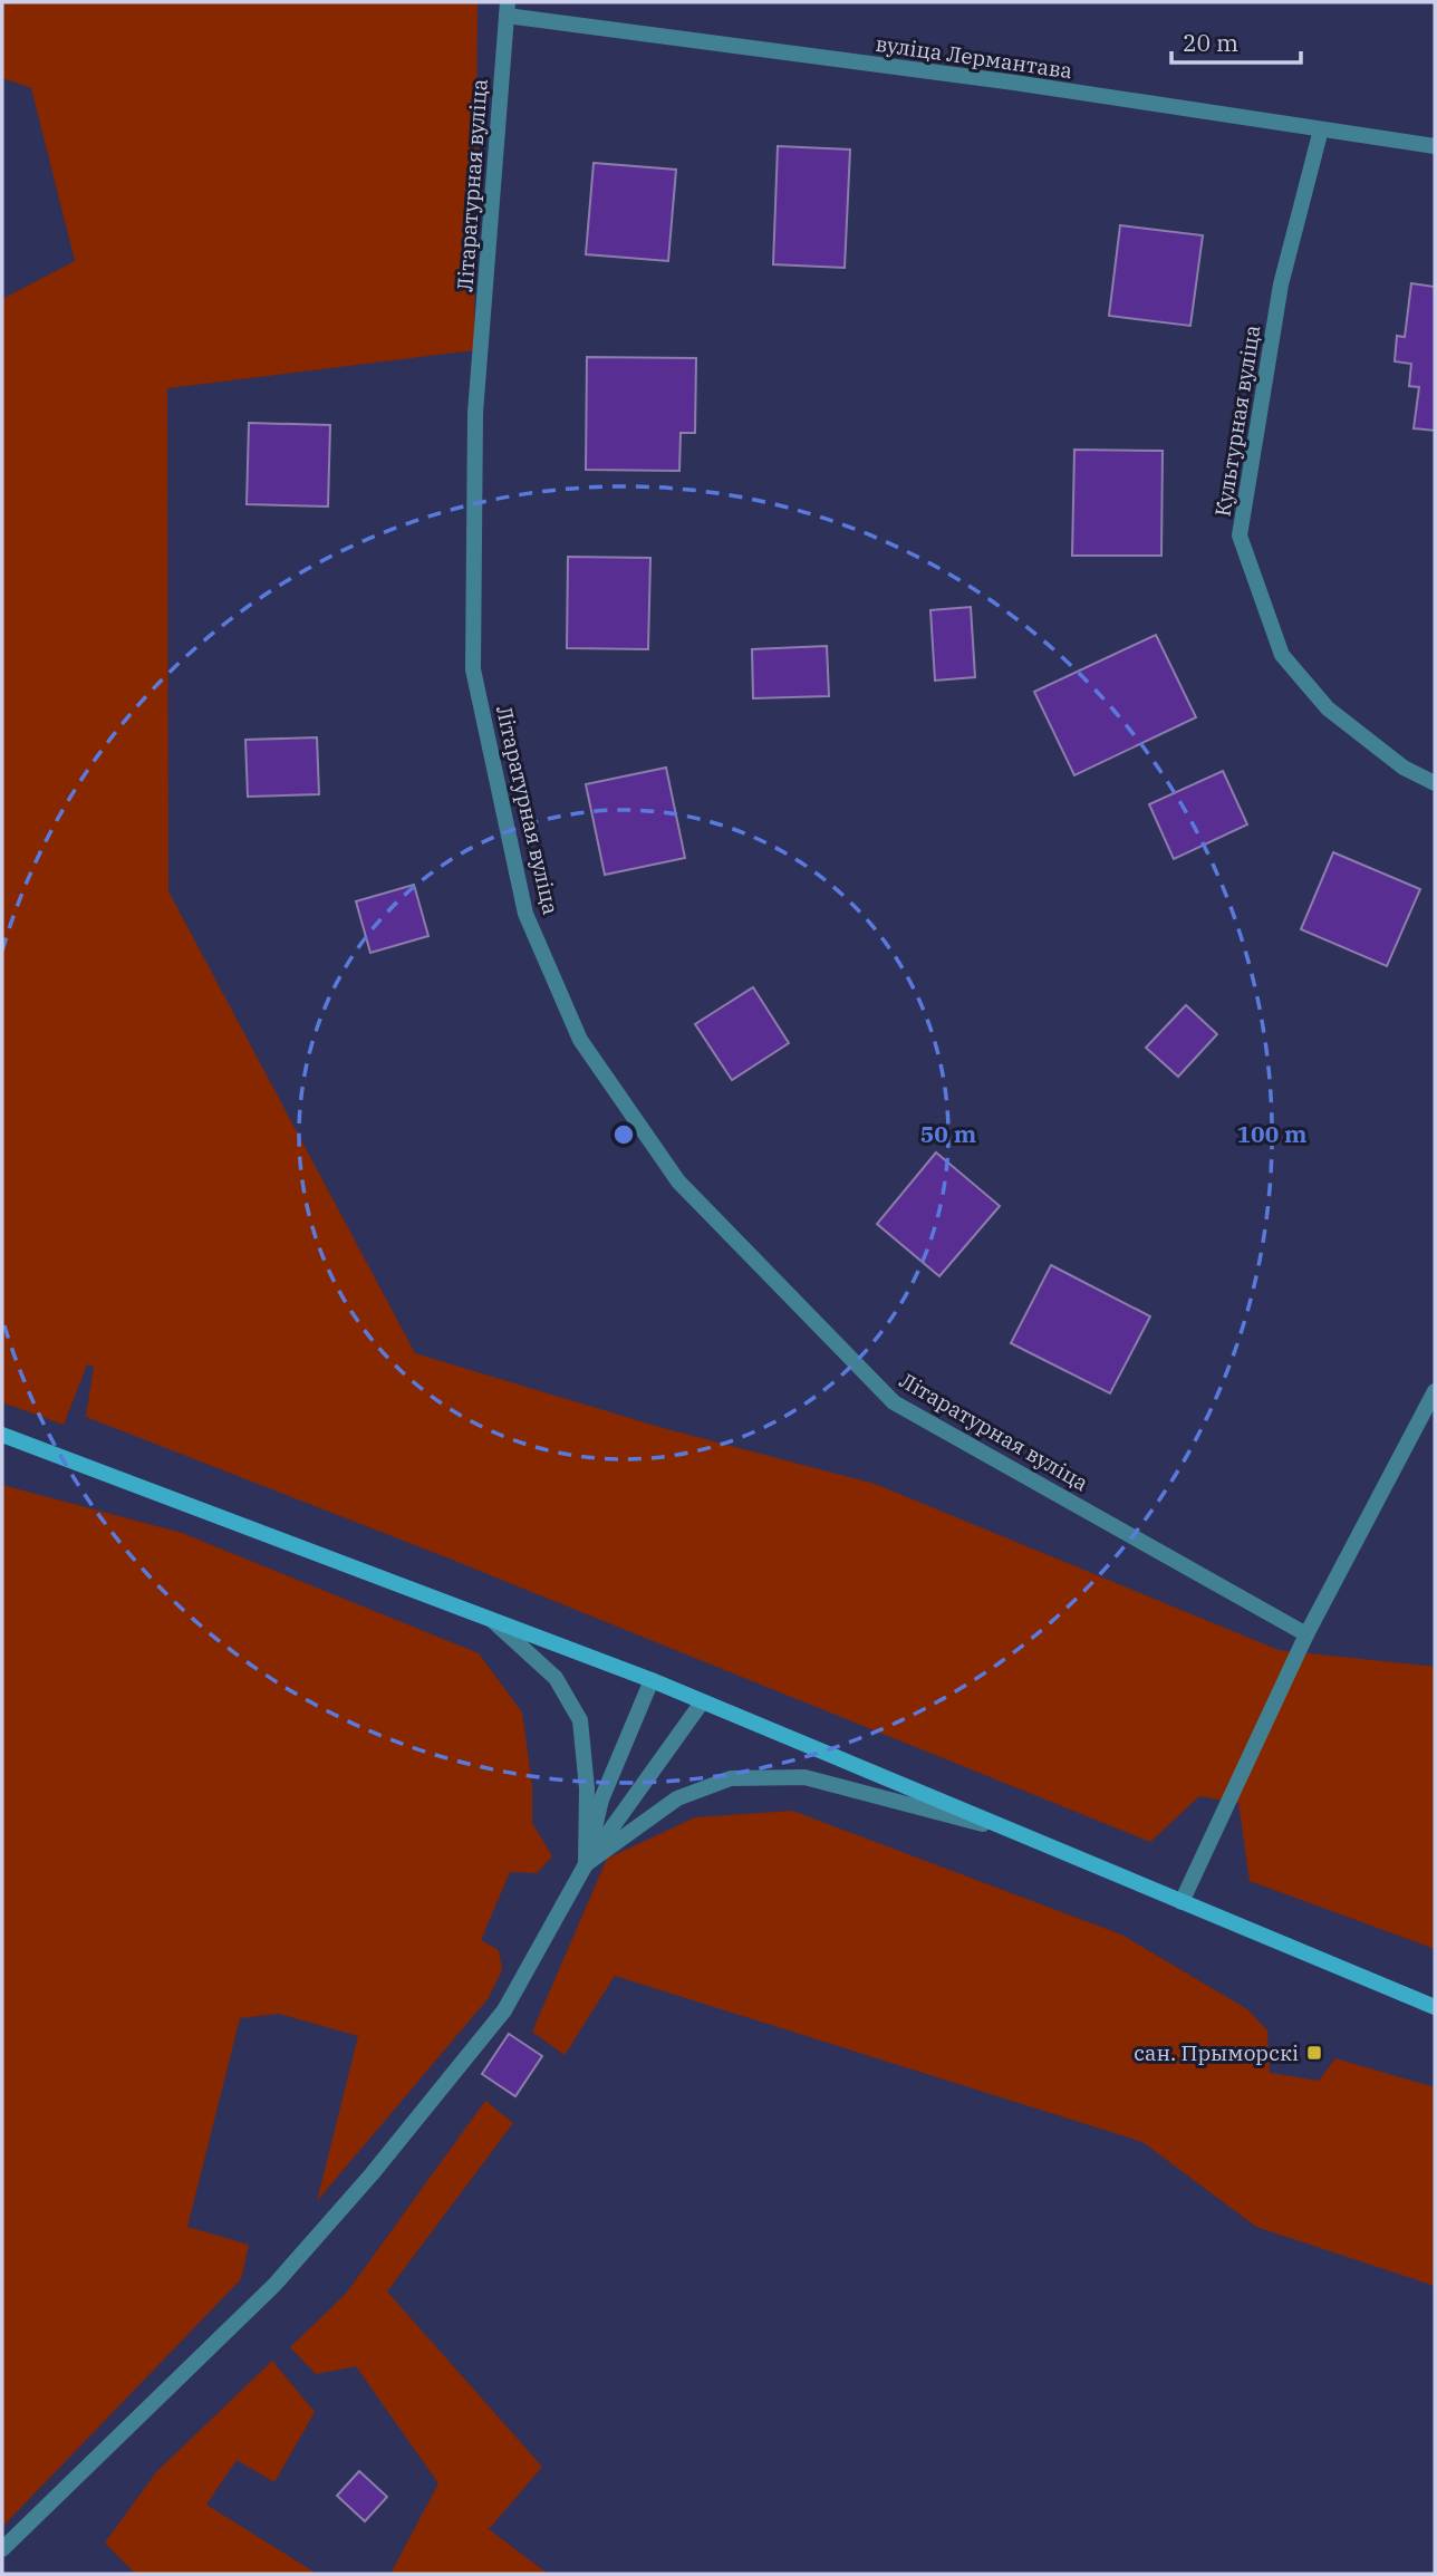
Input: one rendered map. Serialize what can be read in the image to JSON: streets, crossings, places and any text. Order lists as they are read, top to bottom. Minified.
{"streets":{"street":["вуліца Лермантава","Літаратурная вуліца","Культурная вуліца"]},"crossings":[["вуліца Лермантава","Літаратурная вуліца"],["вуліца Лермантава","Культурная вуліца"]],"places":{"transit":["сан. Прыморскі"]},"scale_bar":"20 m","rings":["50 m","100 m"]}
